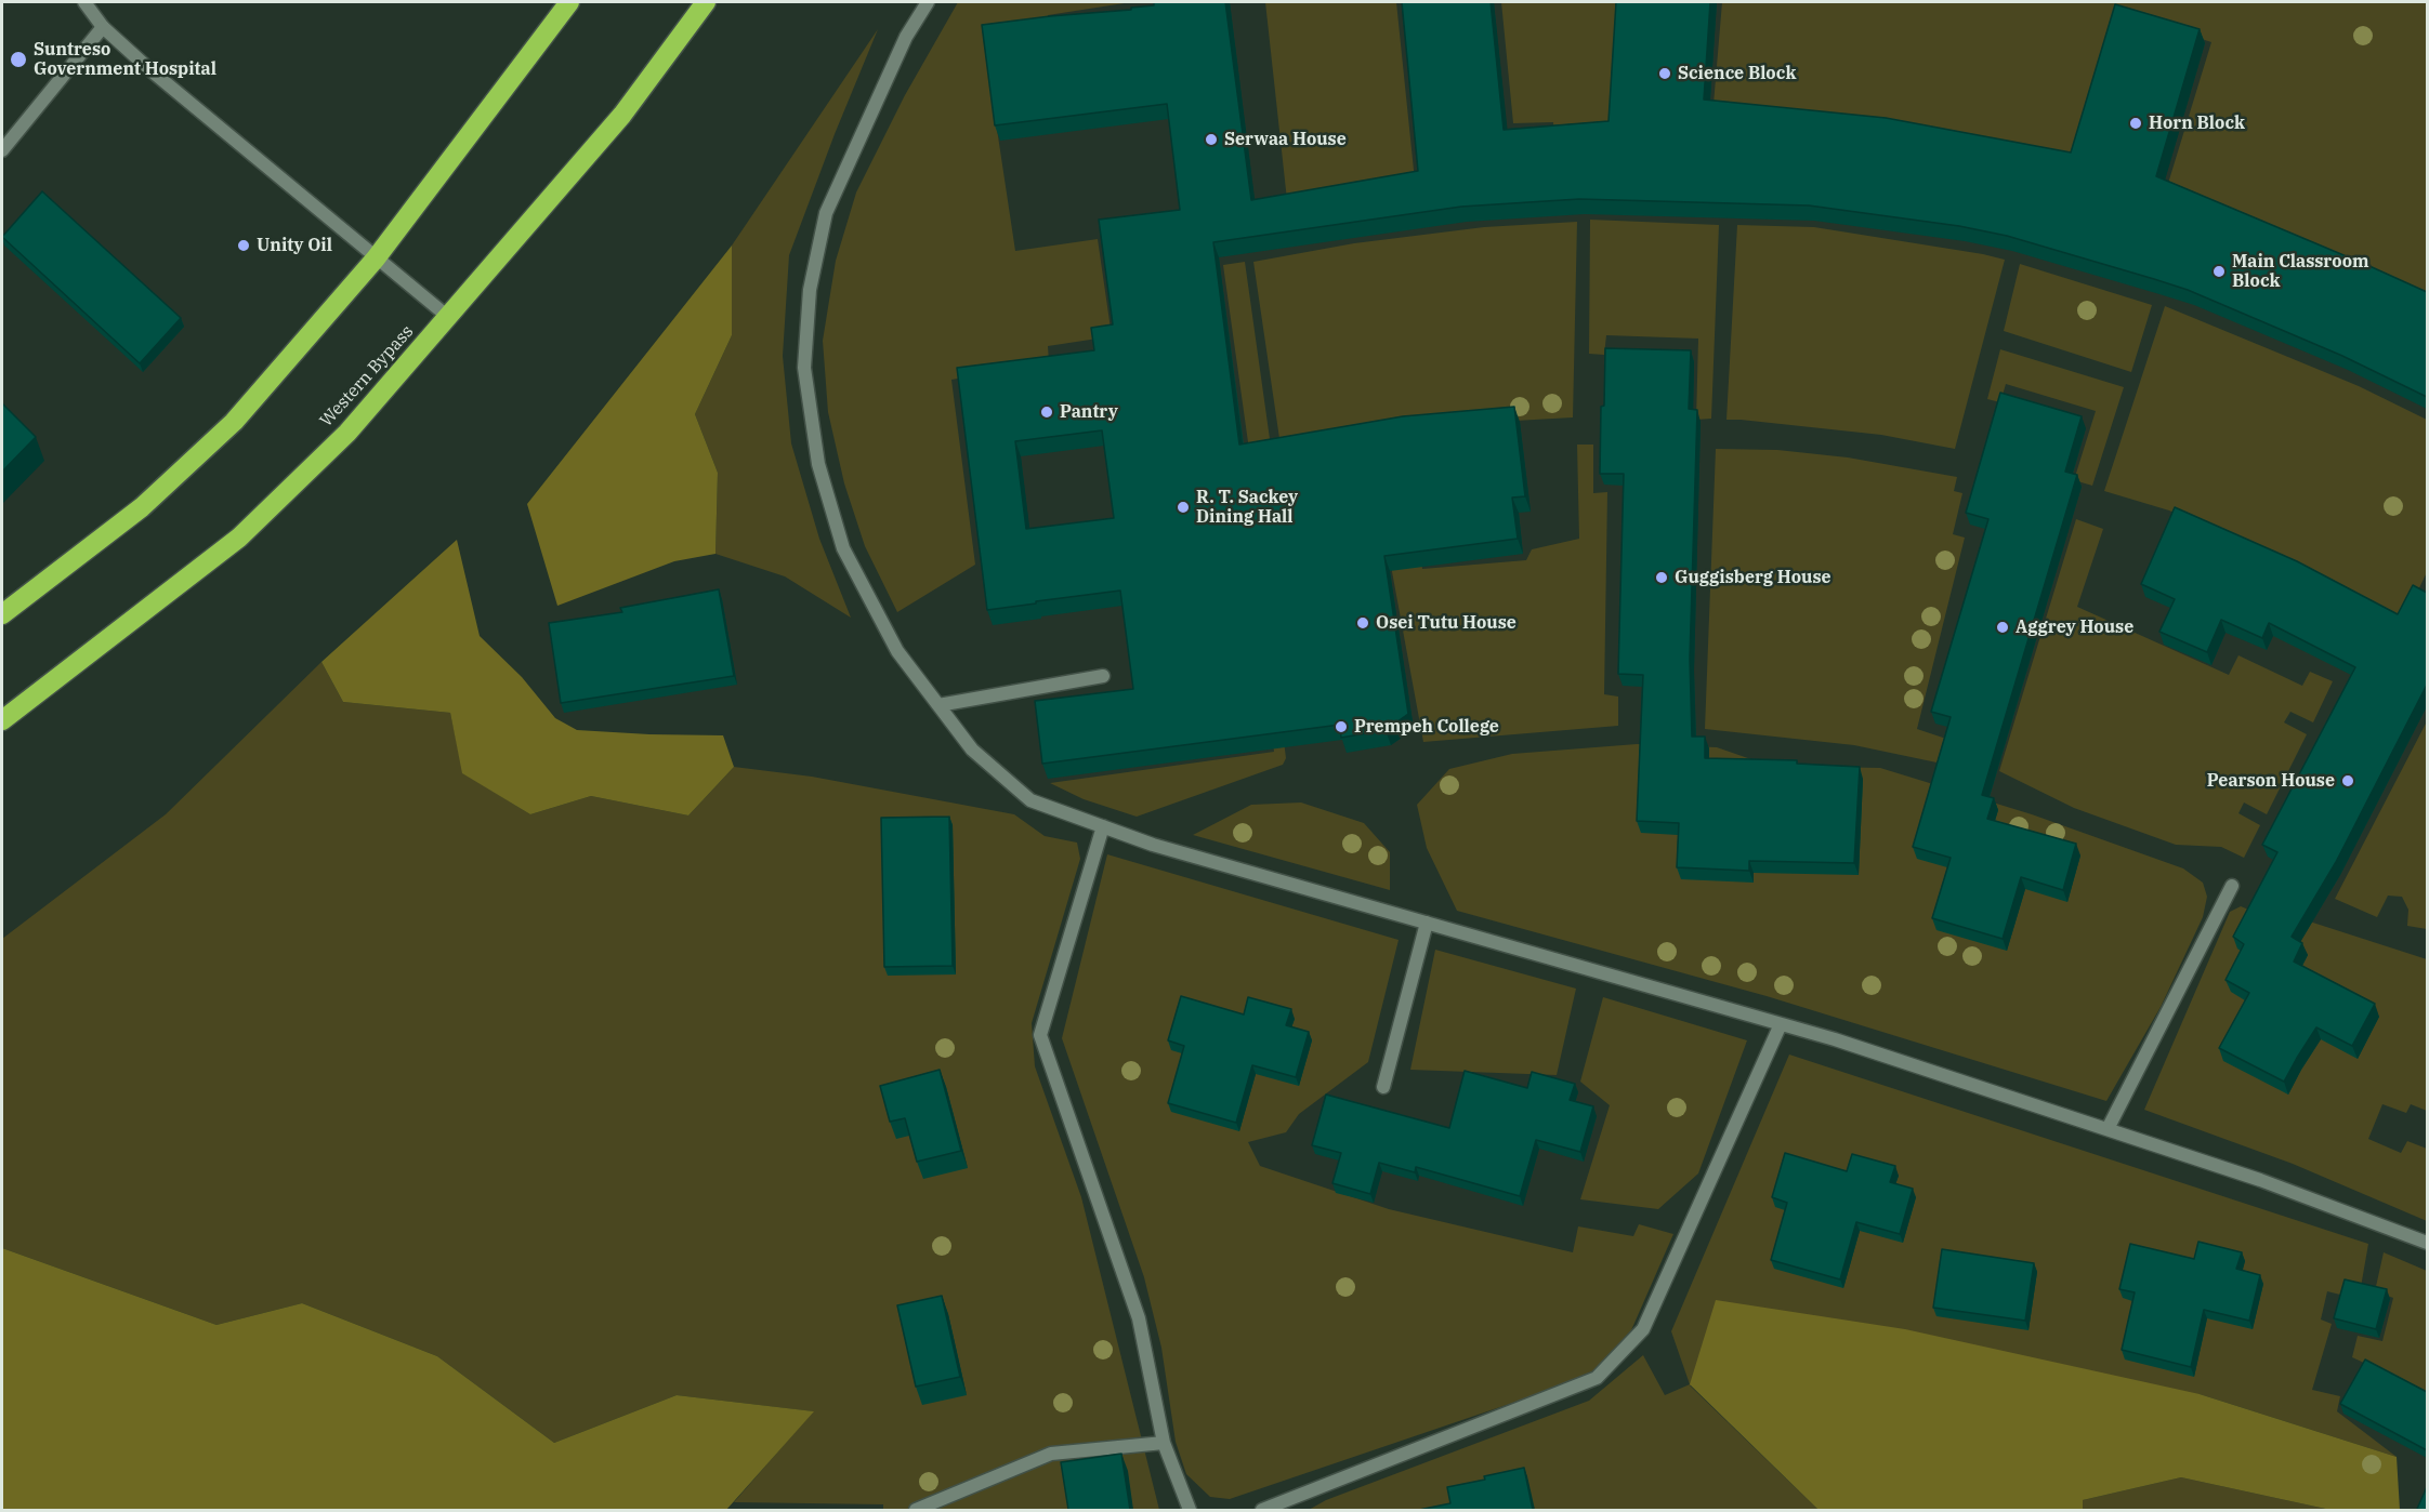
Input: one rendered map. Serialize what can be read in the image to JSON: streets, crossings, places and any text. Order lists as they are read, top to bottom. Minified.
{"streets":{"highway":["Western Bypass"]},"places":["Suntreso Government Hospital","Science Block","Horn Block","Serwaa House","Unity Oil","Main Classroom Block","Pantry","R. T. Sackey Dining Hall","Guggisberg House","Osei Tutu House","Aggrey House","Prempeh College","Pearson House"]}
